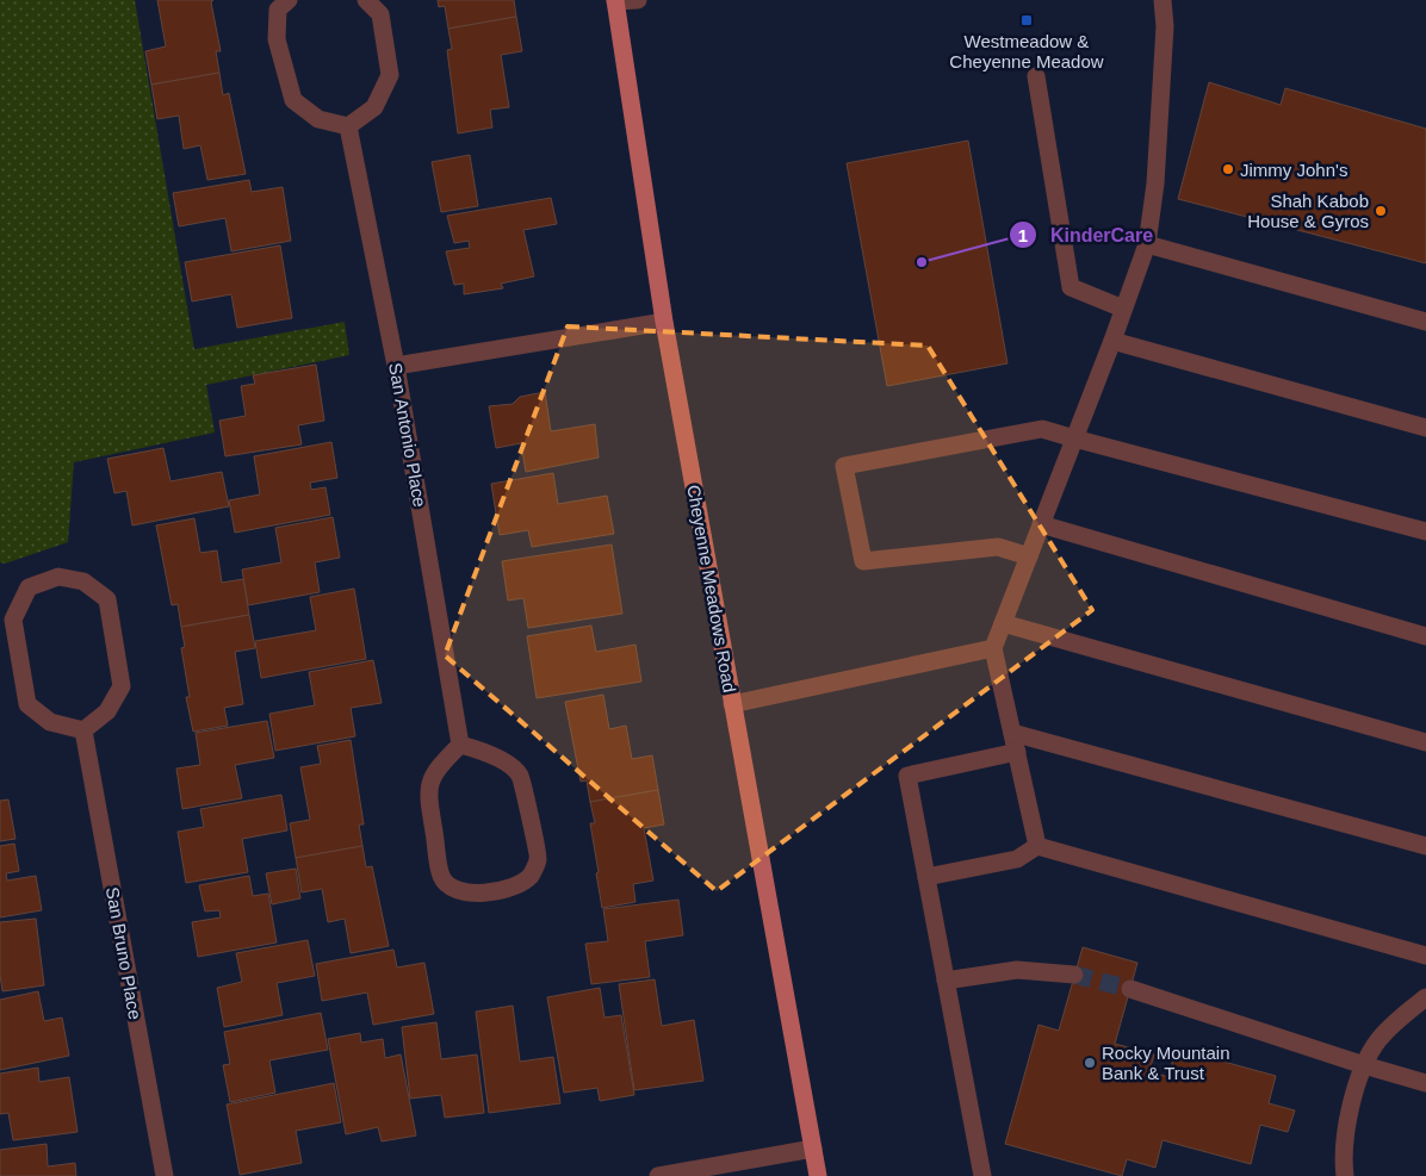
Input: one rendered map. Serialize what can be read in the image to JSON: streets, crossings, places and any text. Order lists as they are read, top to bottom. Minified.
{"streets":{"main road":["Cheyenne Meadows Road"],"street":["San Antonio Place","San Bruno Place"]},"places":{"transit":["Westmeadow & Cheyenne Meadow"],"other":["Jimmy John's","Shah Kabob House & Gyros","KinderCare","Rocky Mountain Bank & Trust"]}}
